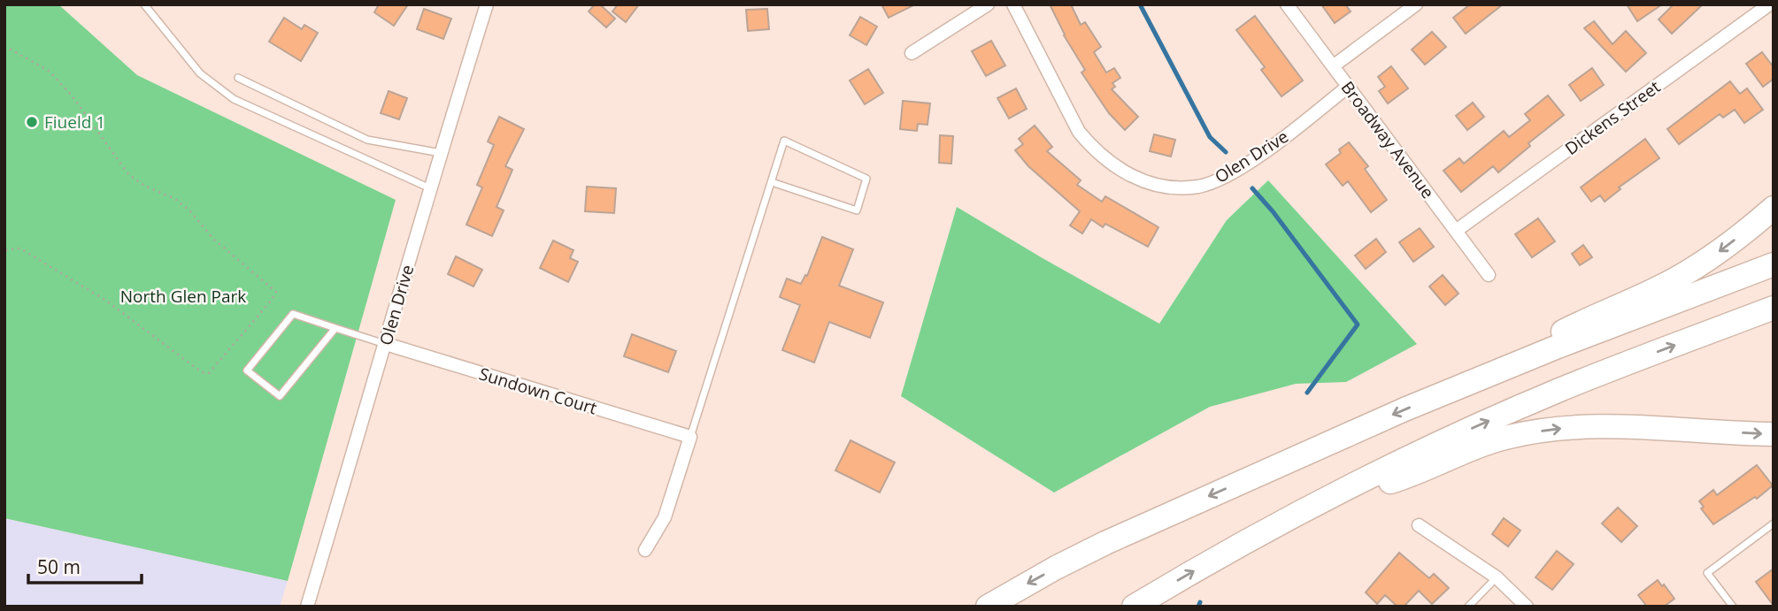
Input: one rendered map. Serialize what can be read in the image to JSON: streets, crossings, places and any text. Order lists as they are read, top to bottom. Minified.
{"streets":{"street":["Dickens Street","Broadway Avenue","Olen Drive","Sundown Court"]},"crossings":[["Dickens Street","Broadway Avenue"],["Broadway Avenue","Olen Drive"],["Olen Drive","Sundown Court"]],"parks":["North Glen Park"],"places":["Fiueld 1"],"scale_bar":"50 m"}
